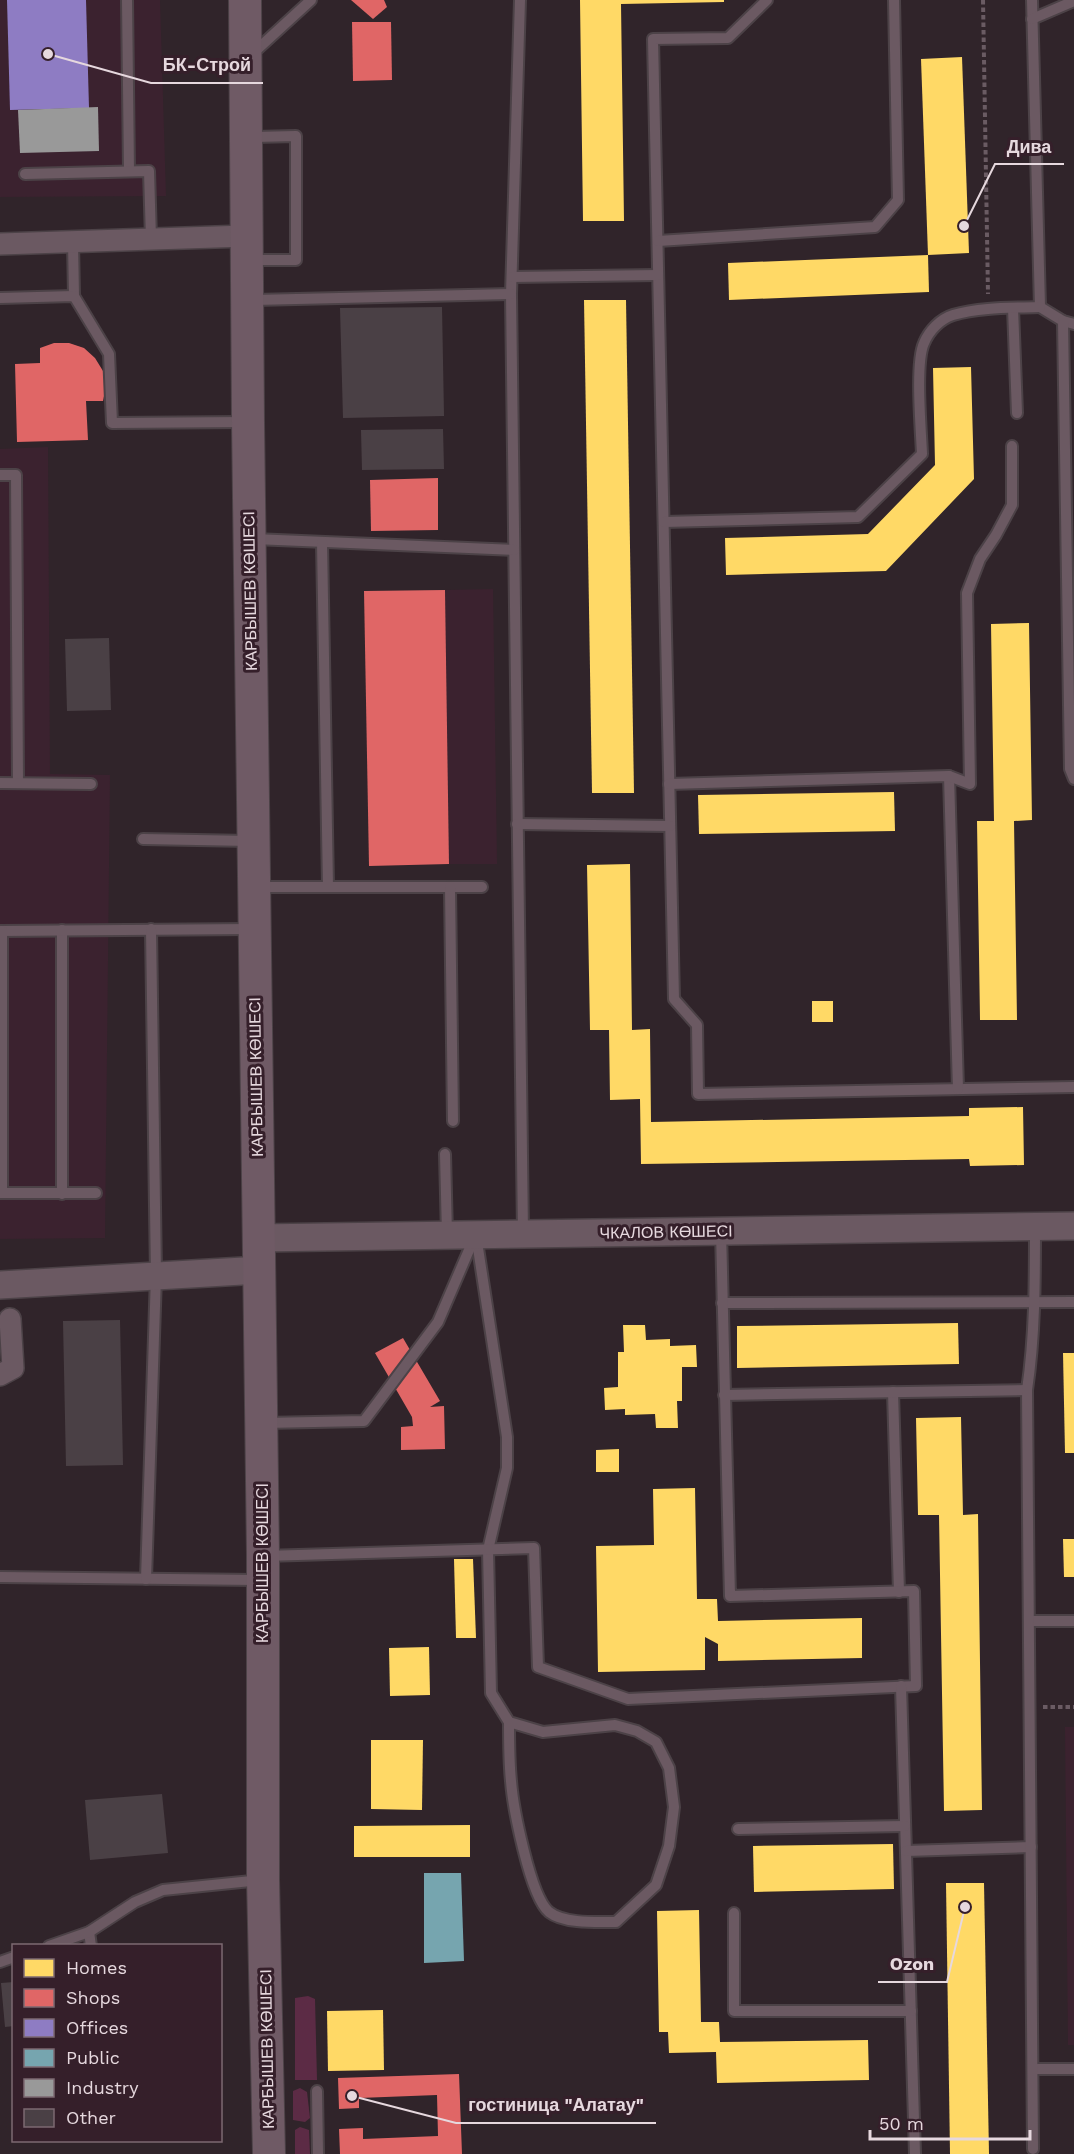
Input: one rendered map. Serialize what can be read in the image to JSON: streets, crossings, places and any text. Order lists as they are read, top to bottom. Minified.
{"streets":{"main road":["КАРБЫШЕВ КӨШЕСІ"],"street":["ЧКАЛОВ КӨШЕСІ"]},"crossings":[["КАРБЫШЕВ КӨШЕСІ","ЧКАЛОВ КӨШЕСІ"]],"places":["БК-Строй","Дива","Ozon","гостиница \"Алатау\""],"legend":["Homes","Shops","Offices","Public","Industry","Other"],"scale_bar":"50 m"}
